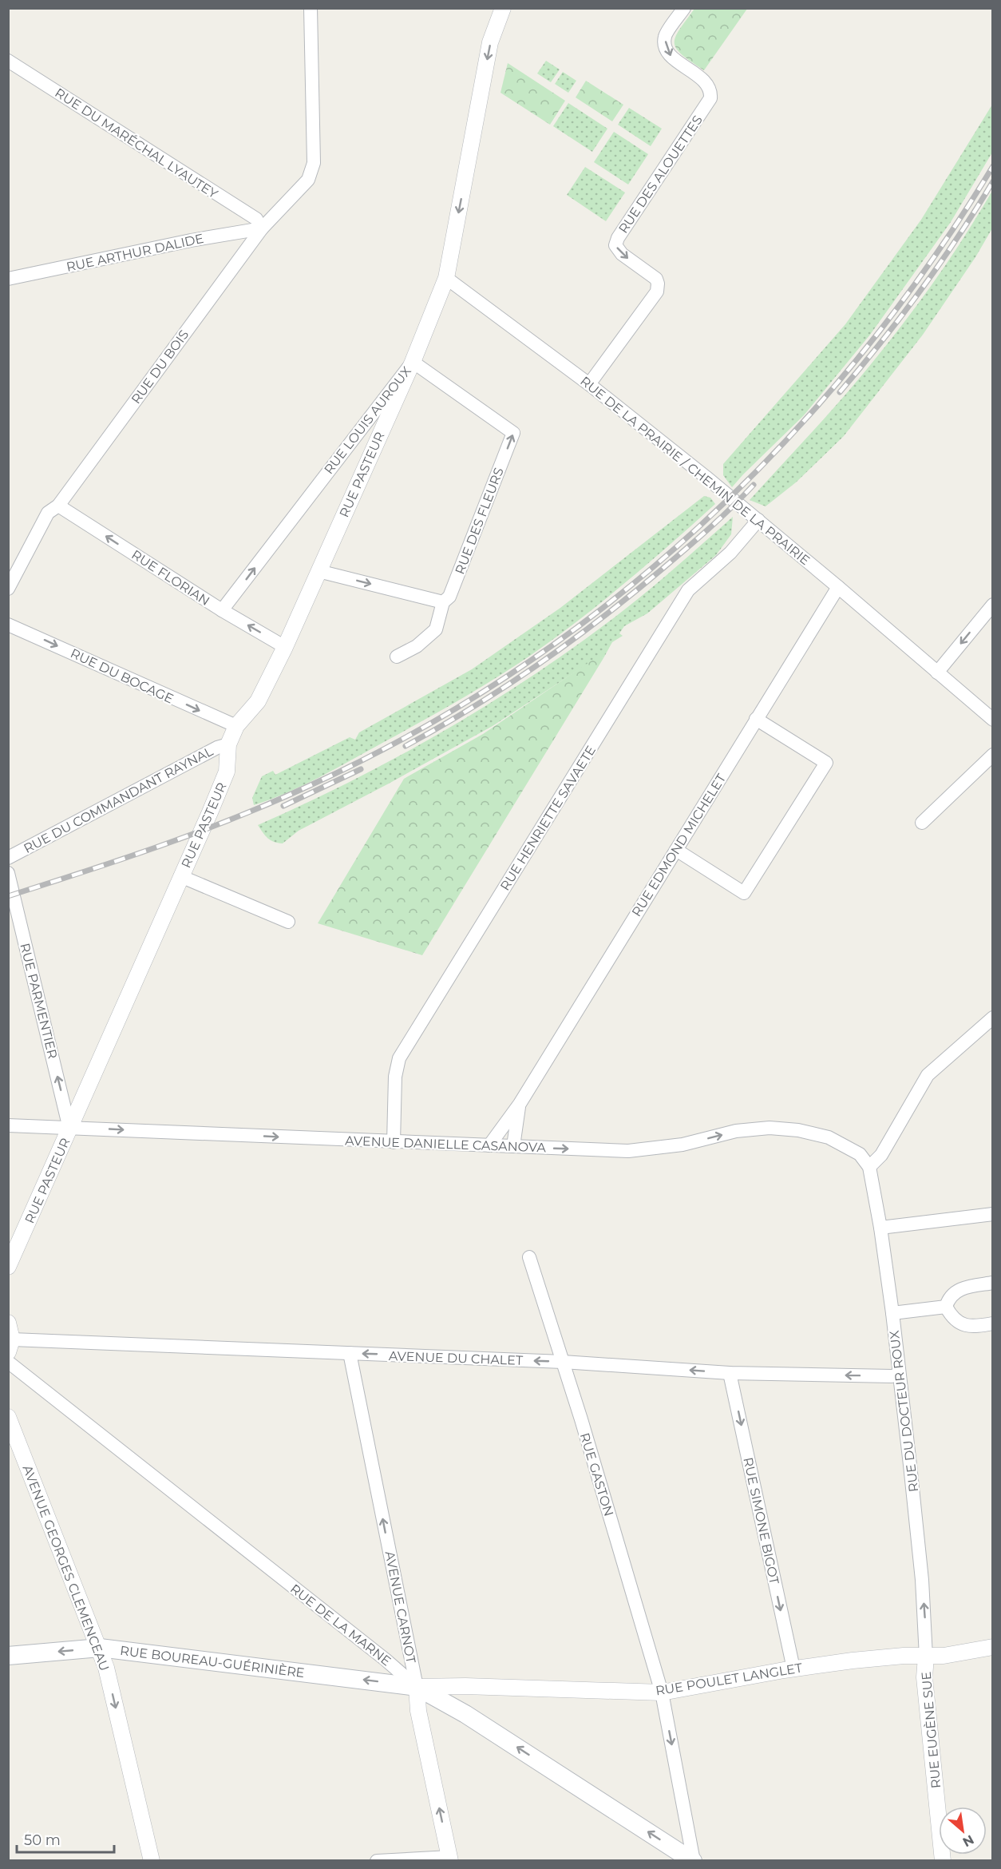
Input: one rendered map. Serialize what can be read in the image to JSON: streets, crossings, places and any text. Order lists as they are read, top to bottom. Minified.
{"streets":{"main road":["RUE DE LA MARNE","RUE BOUREAU-GUÉRINIÈRE"],"street":["RUE DU MARÉCHAL LYAUTEY","RUE DES ALOUETTES","RUE ARTHUR DALIDE","RUE DU BOIS","RUE LOUIS AUROUX","RUE DE LA PRAIRIE / CHEMIN DE LA PRAIRIE","RUE PASTEUR","RUE DES FLEURS","RUE FLORIAN","RUE DU BOCAGE","RUE DU COMMANDANT RAYNAL","RUE HENRIETTE SAVAETE","RUE EDMOND MICHELET","RUE PARMENTIER","AVENUE DANIELLE CASANOVA","AVENUE DU CHALET","RUE DU DOCTEUR ROUX","RUE GASTON","RUE SIMONE BIGOT","AVENUE GEORGES CLEMENCEAU","AVENUE CARNOT","RUE POULET LANGLET","RUE EUGÈNE SUE"]},"crossings":[["RUE DU MARÉCHAL LYAUTEY","RUE ARTHUR DALIDE"],["RUE DU MARÉCHAL LYAUTEY","RUE DU BOIS"],["RUE DES ALOUETTES","RUE DE LA PRAIRIE / CHEMIN DE LA PRAIRIE"],["RUE ARTHUR DALIDE","RUE DU BOIS"],["RUE DU BOIS","RUE FLORIAN"],["RUE LOUIS AUROUX","RUE DE LA PRAIRIE / CHEMIN DE LA PRAIRIE"],["RUE LOUIS AUROUX","RUE PASTEUR"],["RUE LOUIS AUROUX","RUE DES FLEURS"],["RUE LOUIS AUROUX","RUE FLORIAN"],["RUE DE LA PRAIRIE / CHEMIN DE LA PRAIRIE","RUE HENRIETTE SAVAETE"],["RUE DE LA PRAIRIE / CHEMIN DE LA PRAIRIE","RUE EDMOND MICHELET"],["RUE PASTEUR","RUE DES FLEURS"],["RUE PASTEUR","RUE FLORIAN"],["RUE PASTEUR","RUE DU BOCAGE"],["RUE PASTEUR","RUE DU COMMANDANT RAYNAL"],["RUE PASTEUR","RUE PARMENTIER"],["RUE PASTEUR","AVENUE DANIELLE CASANOVA"],["RUE HENRIETTE SAVAETE","AVENUE DANIELLE CASANOVA"],["RUE EDMOND MICHELET","AVENUE DANIELLE CASANOVA"],["RUE PARMENTIER","AVENUE DANIELLE CASANOVA"],["AVENUE DANIELLE CASANOVA","RUE DU DOCTEUR ROUX"],["AVENUE DU CHALET","RUE DU DOCTEUR ROUX"],["AVENUE DU CHALET","RUE GASTON"],["AVENUE DU CHALET","RUE SIMONE BIGOT"],["AVENUE DU CHALET","AVENUE CARNOT"],["RUE DU DOCTEUR ROUX","RUE POULET LANGLET"],["RUE DU DOCTEUR ROUX","RUE EUGÈNE SUE"],["RUE GASTON","RUE DE LA MARNE"],["RUE GASTON","RUE POULET LANGLET"],["RUE SIMONE BIGOT","RUE POULET LANGLET"],["AVENUE GEORGES CLEMENCEAU","RUE BOUREAU-GUÉRINIÈRE"],["AVENUE CARNOT","RUE DE LA MARNE"],["AVENUE CARNOT","RUE BOUREAU-GUÉRINIÈRE"],["AVENUE CARNOT","RUE POULET LANGLET"],["RUE DE LA MARNE","RUE BOUREAU-GUÉRINIÈRE"],["RUE DE LA MARNE","RUE POULET LANGLET"],["RUE BOUREAU-GUÉRINIÈRE","RUE POULET LANGLET"],["RUE POULET LANGLET","RUE EUGÈNE SUE"]],"one_way":["RUE DES ALOUETTES","RUE FLORIAN","RUE DU BOCAGE","RUE PARMENTIER","AVENUE DANIELLE CASANOVA","AVENUE DU CHALET","RUE DU DOCTEUR ROUX","RUE SIMONE BIGOT","AVENUE GEORGES CLEMENCEAU","AVENUE CARNOT","RUE DE LA MARNE","RUE BOUREAU-GUÉRINIÈRE"],"scale_bar":"50 m","north":"bottom right"}
